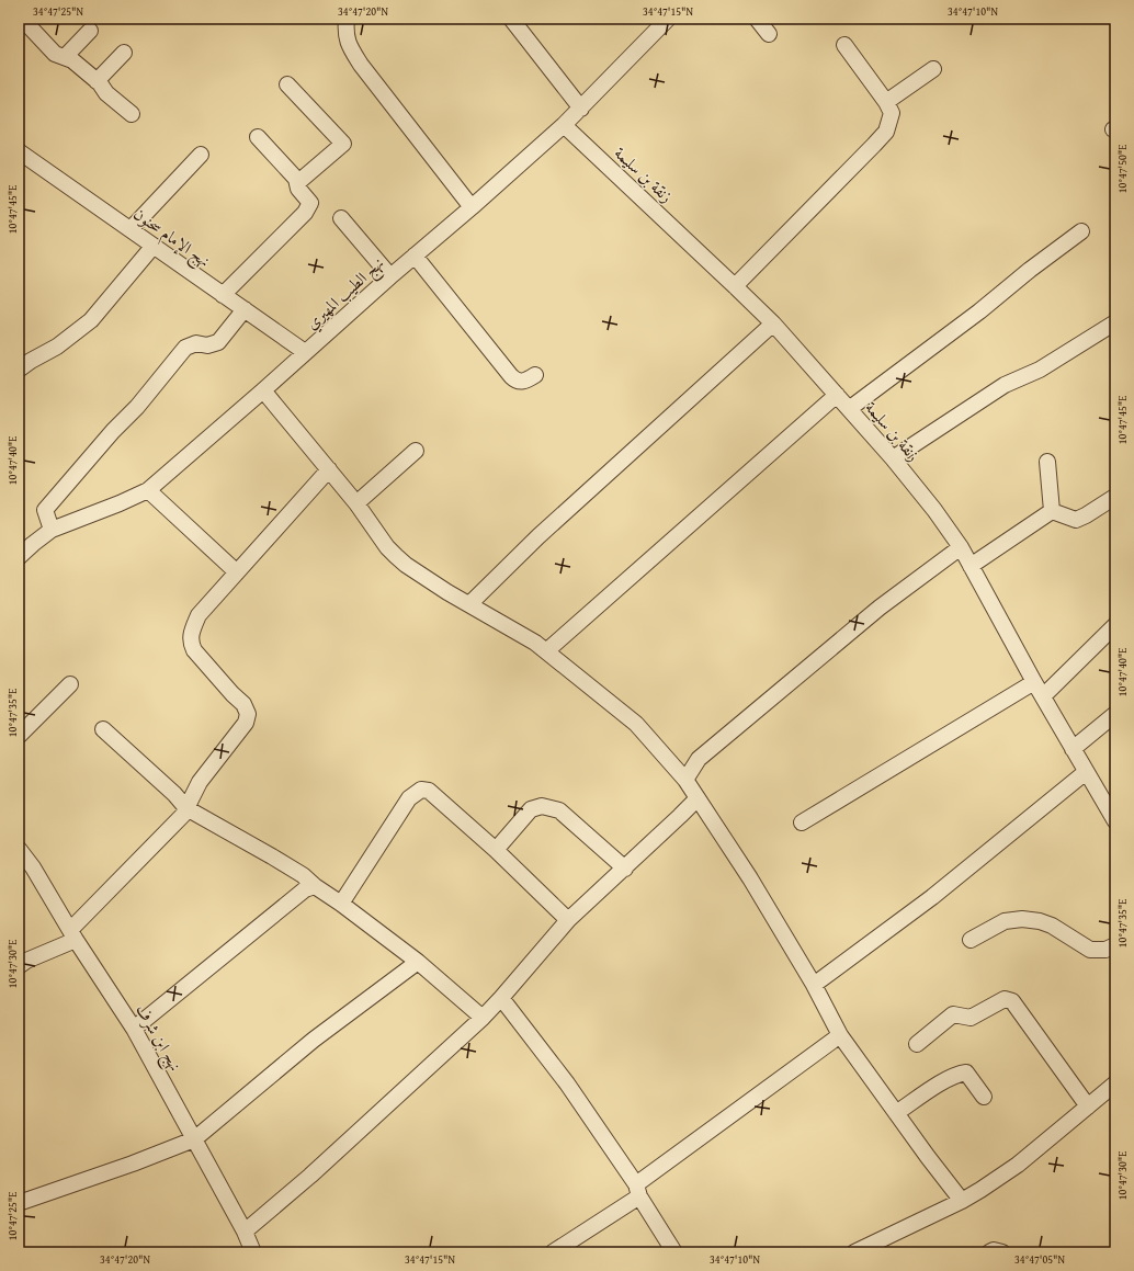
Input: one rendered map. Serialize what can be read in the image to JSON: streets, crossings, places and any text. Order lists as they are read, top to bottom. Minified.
{"streets":{"street":["زنقة بن سليمة","نهج الإمام سحنون","نهج الطيب المهيري","نهج ابن شرف"]},"crossings":[["زنقة بن سليمة","نهج الطيب المهيري"],["نهج الإمام سحنون","نهج الطيب المهيري"]],"coordinates":["34°47'25\"N","34°47'20\"N","34°47'15\"N","34°47'10\"N","10°47'50\"E","10°47'45\"E","10°47'40\"E","10°47'35\"E","10°47'30\"E","10°47'25\"E","34°47'05\"N"]}
